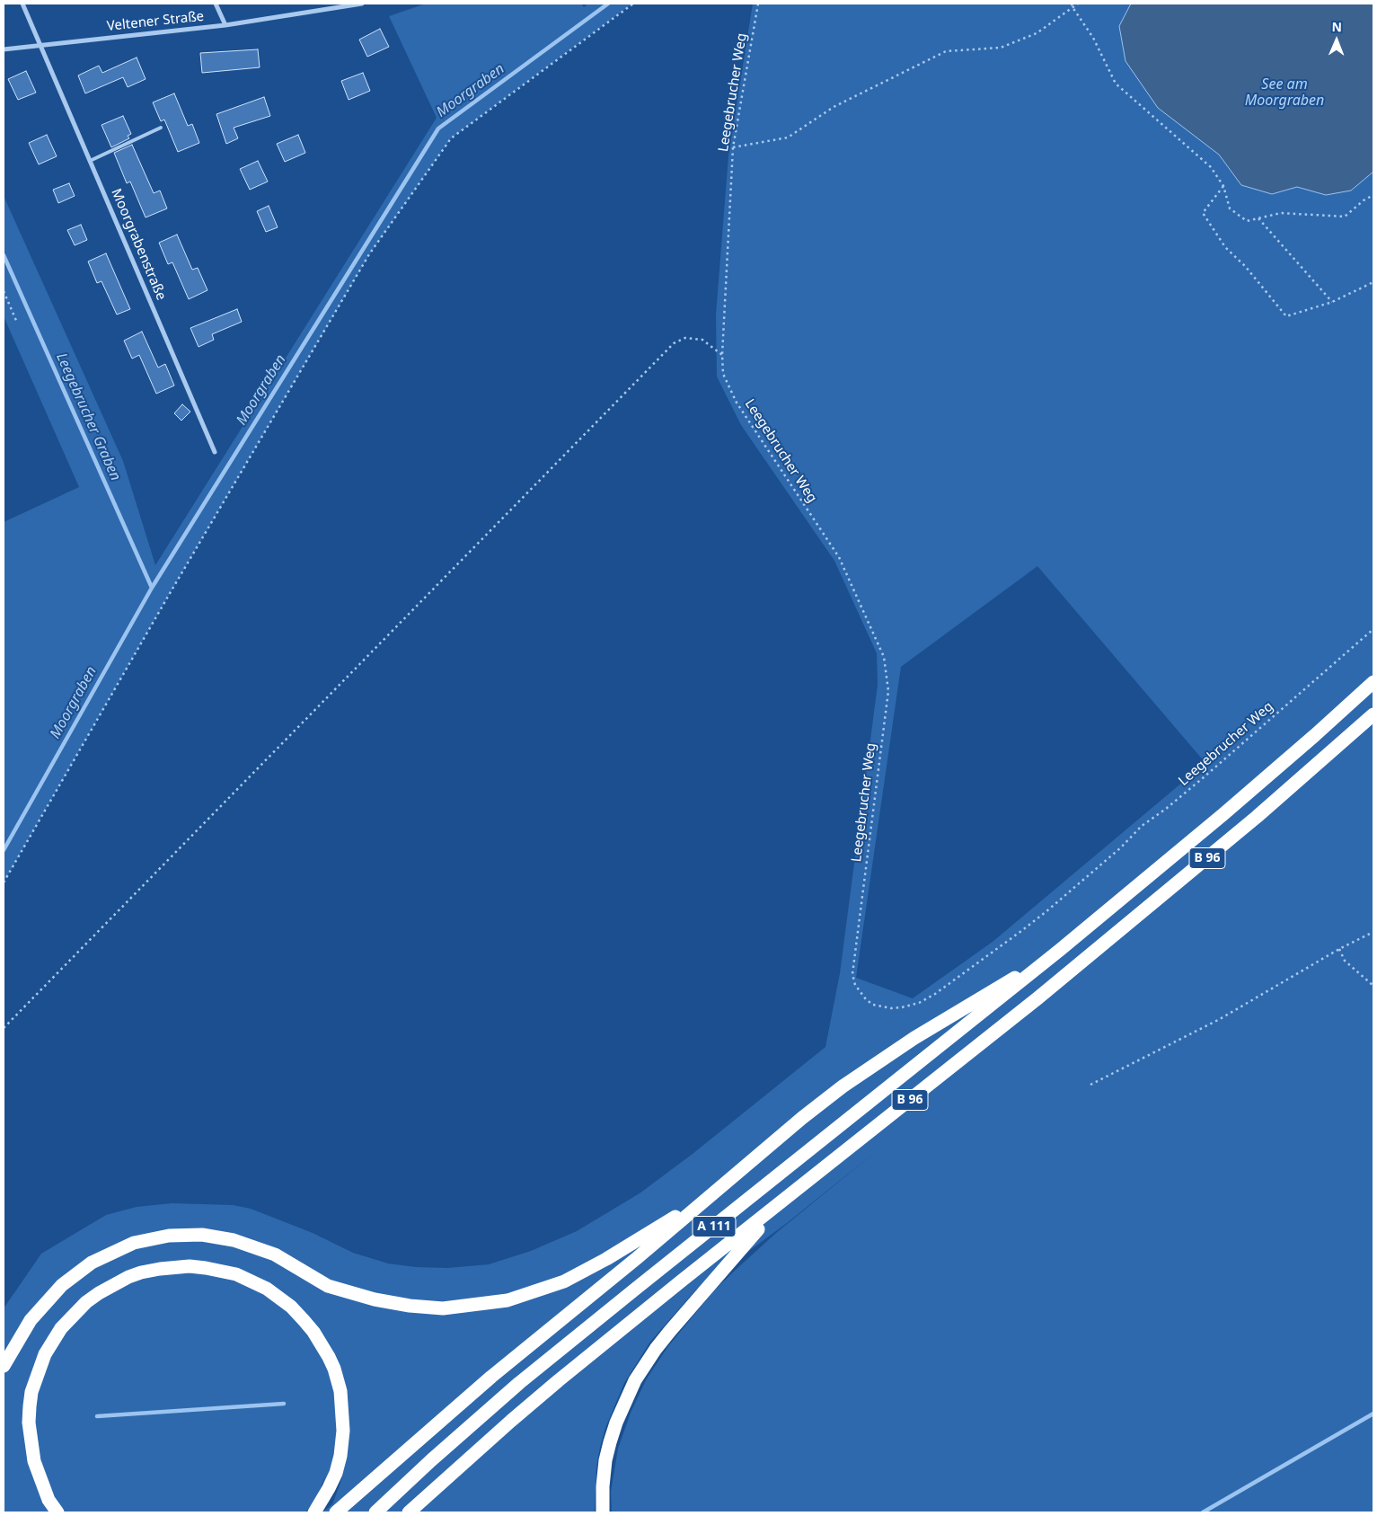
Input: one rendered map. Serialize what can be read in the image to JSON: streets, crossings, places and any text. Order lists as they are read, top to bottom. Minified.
{"streets":{"highway":["B 96","A 111"],"street":["Veltener Straße","Moorgrabenstraße"],"path":["Leegebrucher Weg"]},"crossings":[["Veltener Straße","Moorgrabenstraße"],["B 96","A 111"]],"water":["See am Moorgraben","Moorgraben","Leegebrucher Graben"],"north":"top"}
